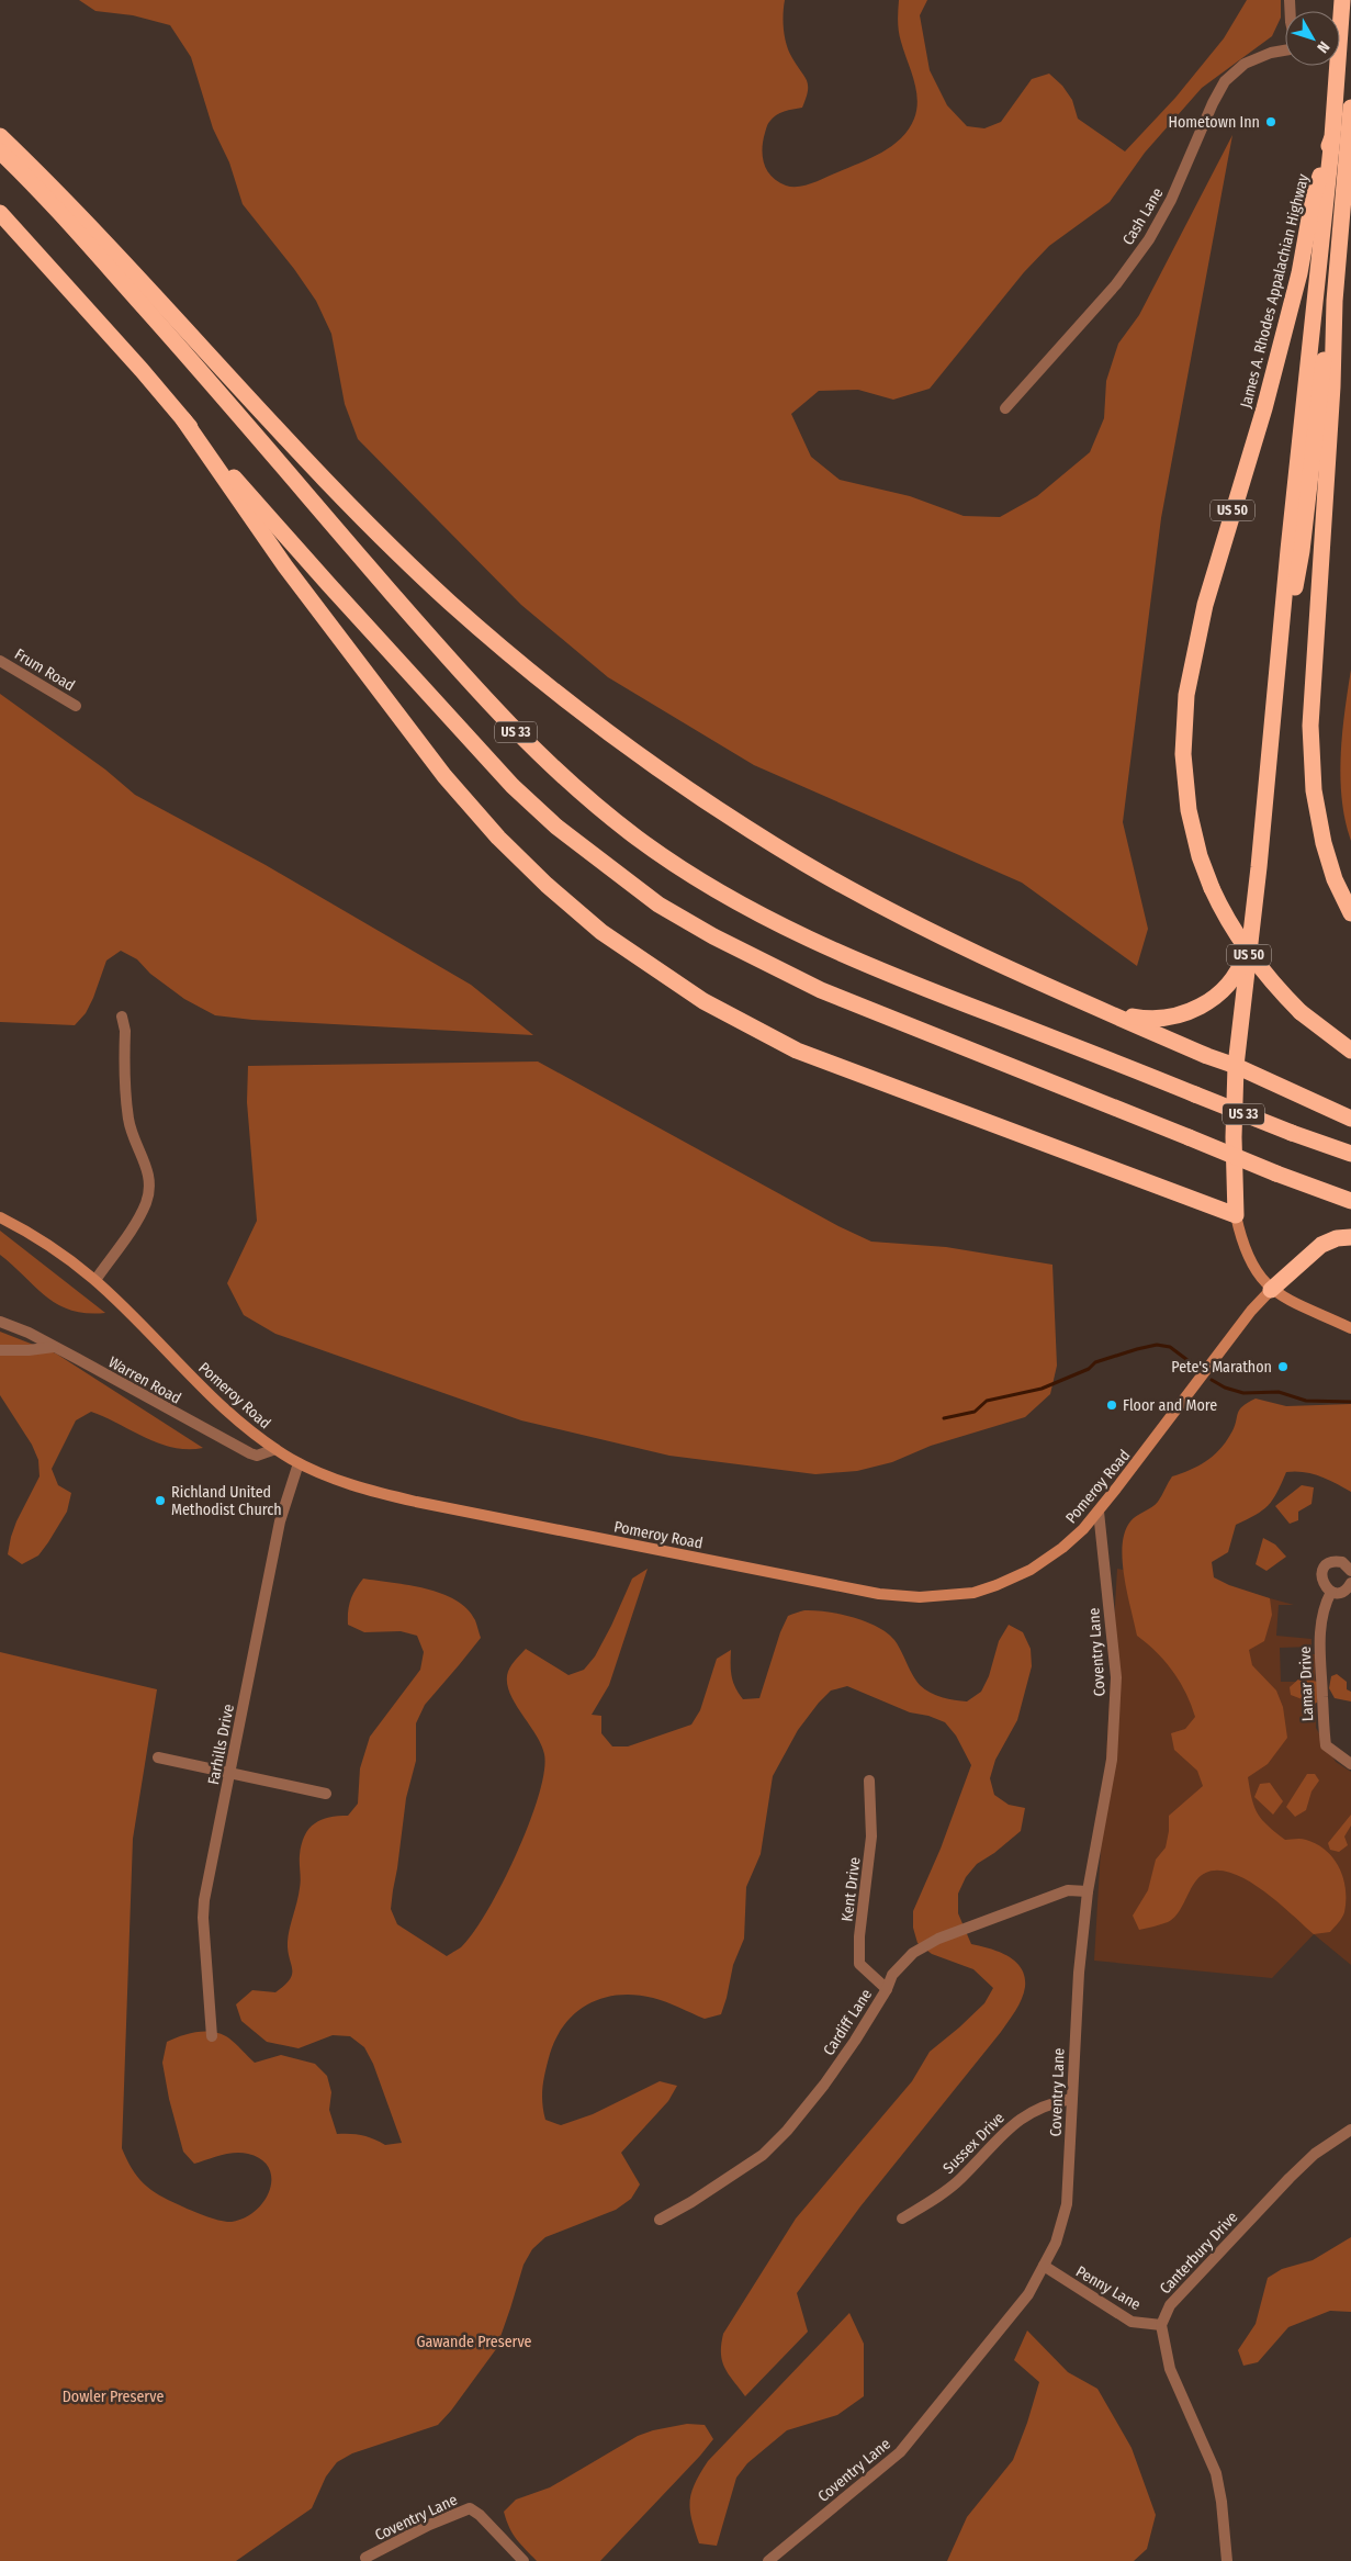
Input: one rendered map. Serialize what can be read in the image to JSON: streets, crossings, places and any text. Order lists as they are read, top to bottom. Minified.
{"streets":{"highway":["James A. Rhodes Appalachian Highway","US 50","US 33"],"street":["Cash Lane","Frum Road","Warren Road","Pomeroy Road","Coventry Lane","Lamar Drive","Farhills Drive","Kent Drive","Cardiff Lane","Sussex Drive","Canterbury Drive","Penny Lane"]},"crossings":[["Warren Road","Pomeroy Road"],["Pomeroy Road","Coventry Lane"],["Pomeroy Road","Farhills Drive"],["Coventry Lane","Cardiff Lane"],["Coventry Lane","Sussex Drive"],["Coventry Lane","Penny Lane"],["Kent Drive","Cardiff Lane"],["Canterbury Drive","Penny Lane"]],"parks":["Gawande Preserve","Dowler Preserve"],"places":["Hometown Inn","Pete's Marathon","Floor and More","Richland United Methodist Church"],"north":"bottom right"}
